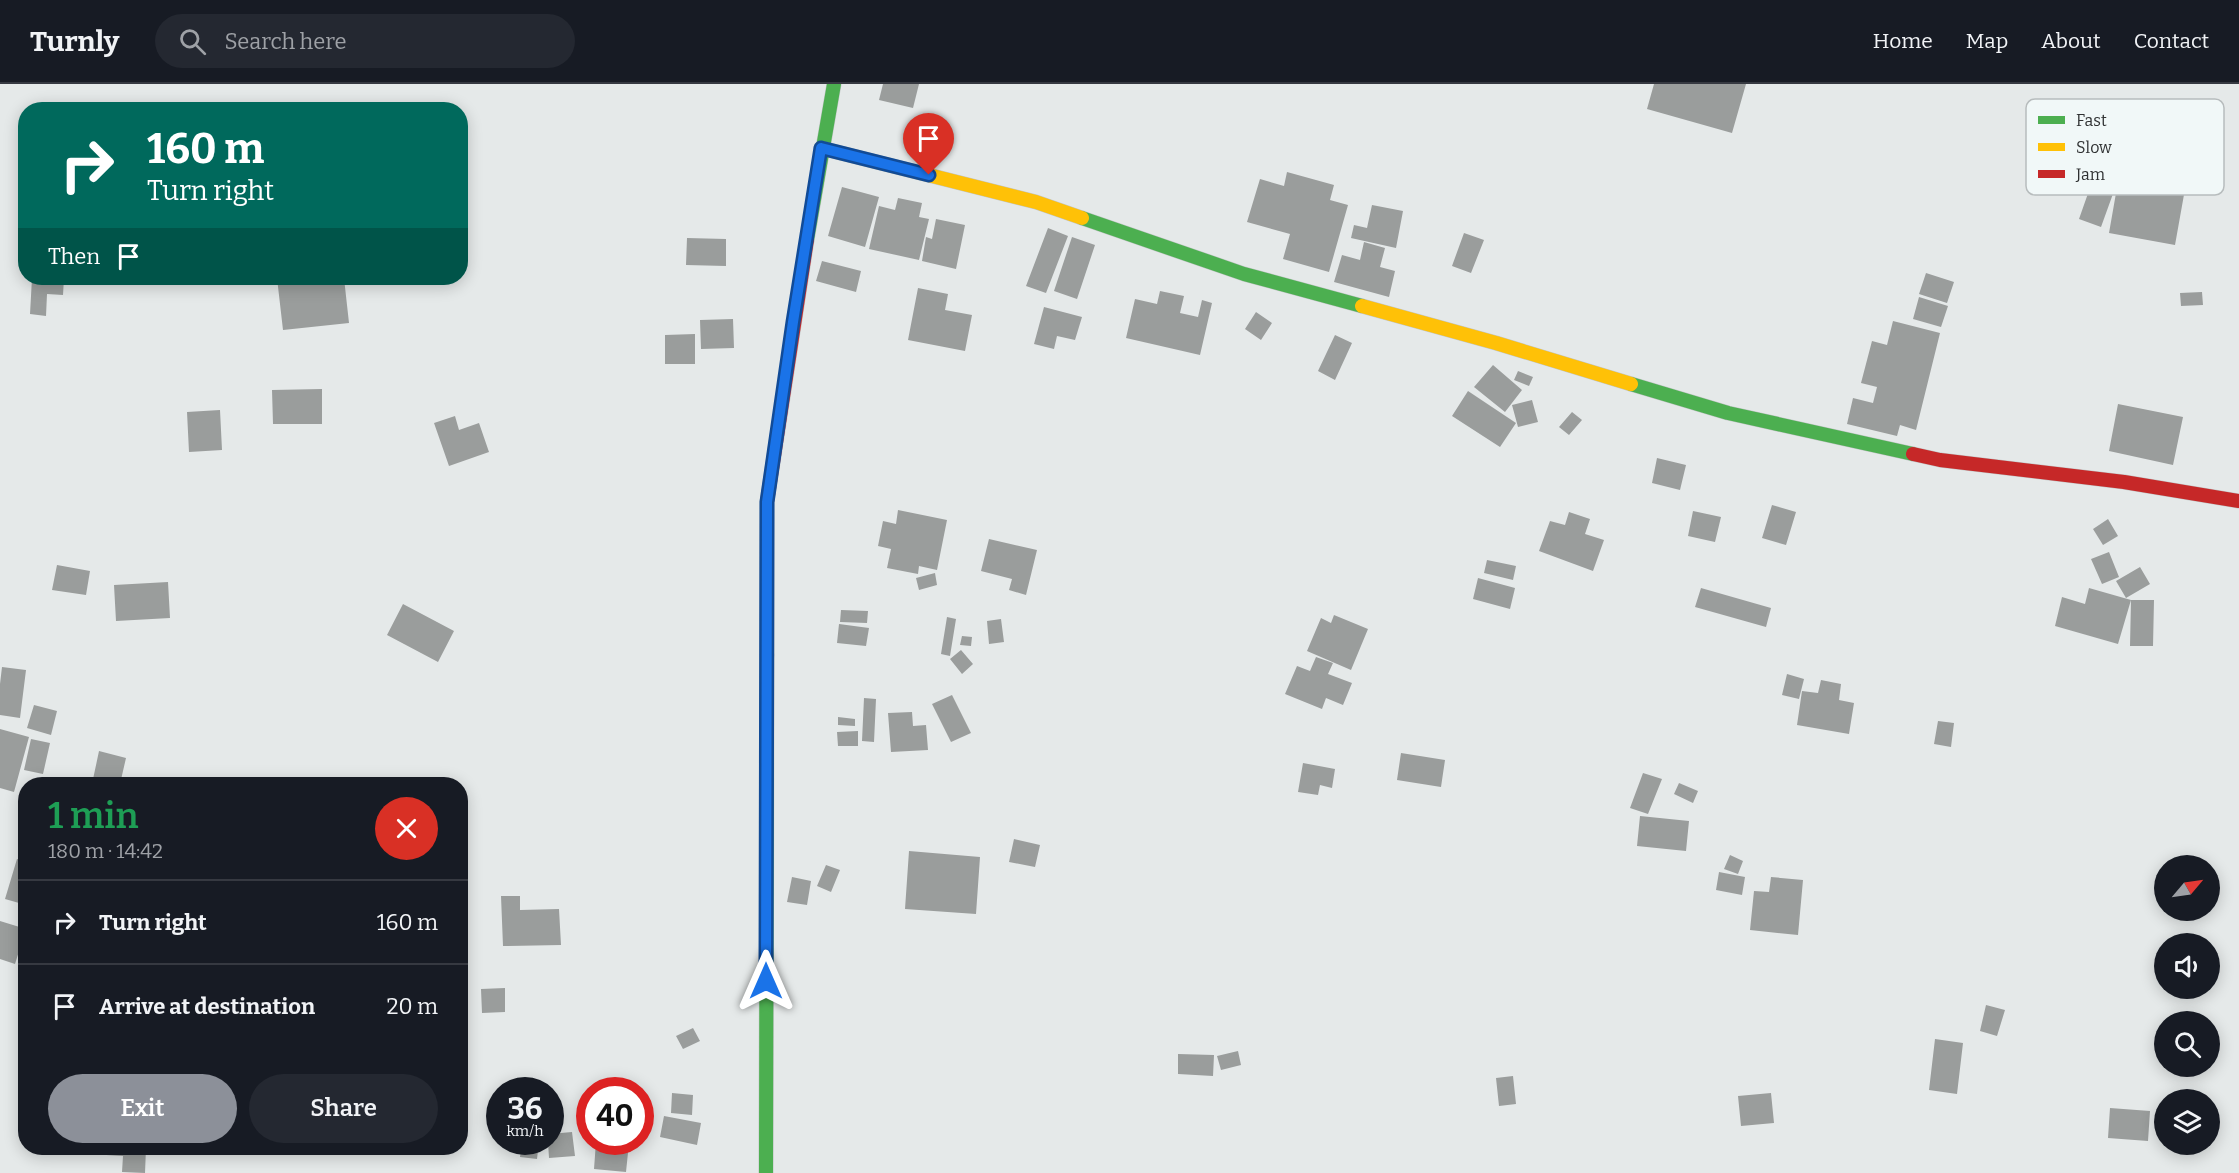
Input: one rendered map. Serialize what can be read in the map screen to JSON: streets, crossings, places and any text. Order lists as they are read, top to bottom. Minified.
{"legend":["Fast","Slow","Jam"],"north":"top right","page":{"header":"Turnly","search":"Search here","nav":["Home","Map","About","Contact"],"turn":["160 m","Turn right"],"then":"Then","heading":["1 min","180 m · 14:42"],"list":[{"name":"Turn right","value":"160 m"},{"name":"Arrive at destination","value":"20 m"}],"buttons":["Exit","Share"],"speed":"36 km/h","limit":"40"}}
